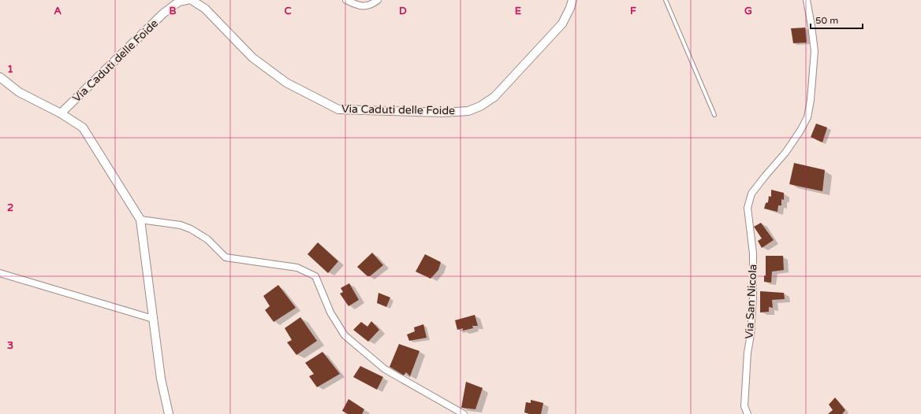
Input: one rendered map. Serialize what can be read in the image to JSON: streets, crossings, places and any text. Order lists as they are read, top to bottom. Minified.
{"streets":{"street":["Via Caduti delle Foide","Via San Nicola"]},"scale_bar":"50 m","grid":{"columns":["A","B","C","D","E","F","G"],"rows":["1","2","3"]}}
